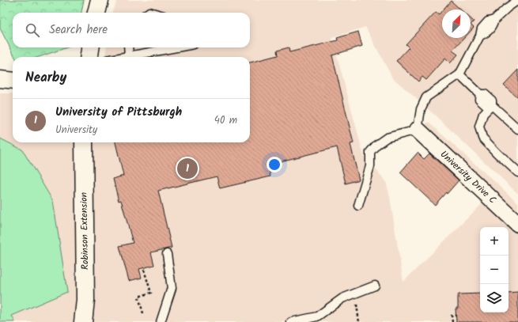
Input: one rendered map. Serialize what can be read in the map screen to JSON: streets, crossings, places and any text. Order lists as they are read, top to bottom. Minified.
{"streets":{"street":["University Drive C","Robinson Extension"]},"north":"top right","page":{"search":"Search here","heading":"Nearby","list":[{"mark":"1","name":"University of Pittsburgh","note":"University","value":"40 m"}],"pins":"1","map_buttons":["+","−"]}}
